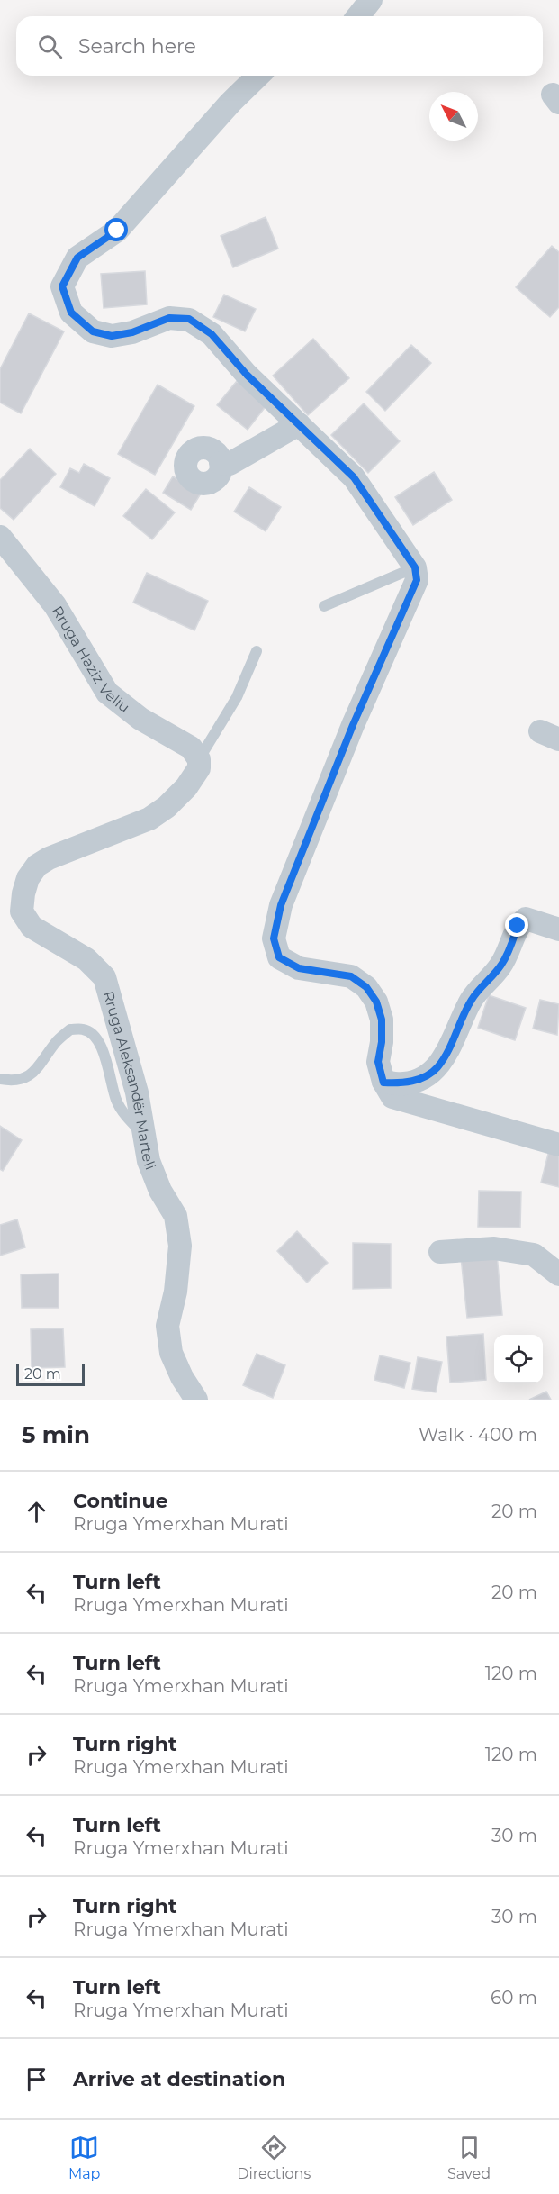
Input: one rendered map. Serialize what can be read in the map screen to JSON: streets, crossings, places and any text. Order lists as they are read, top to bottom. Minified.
{"streets":{"street":["Rruga Haziz Veliu","Rruga Aleksandër Marteli"]},"crossings":[["Rruga Haziz Veliu","Rruga Aleksandër Marteli"]],"scale_bar":"20 m","north":"top left","page":{"search":"Search here","scale":"20 m","heading":["5 min","Walk · 400 m"],"list":[["Continue","Rruga Ymerxhan Murati","20 m"],["Turn left","Rruga Ymerxhan Murati","20 m"],["Turn left","Rruga Ymerxhan Murati","120 m"],["Turn right","Rruga Ymerxhan Murati","120 m"],["Turn left","Rruga Ymerxhan Murati","30 m"],["Turn right","Rruga Ymerxhan Murati","30 m"],["Turn left","Rruga Ymerxhan Murati","60 m"],"Arrive at destination"],"nav":["Map","Directions","Saved"]}}
